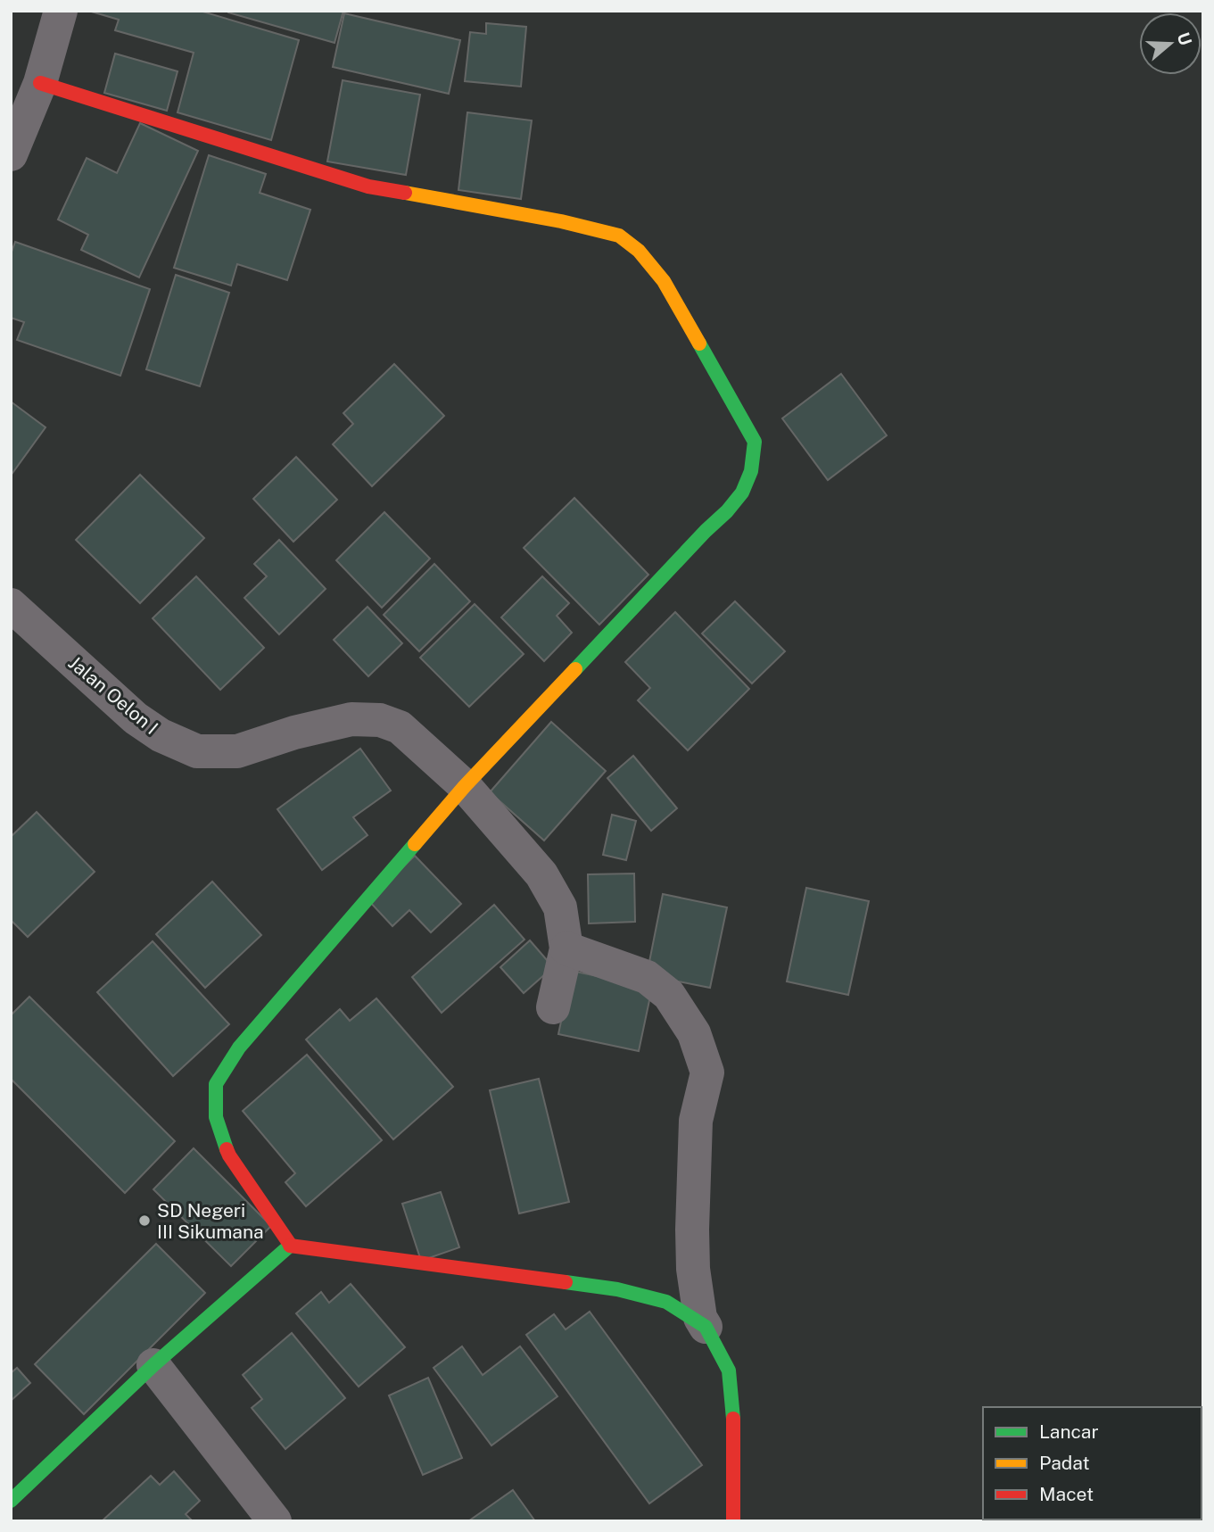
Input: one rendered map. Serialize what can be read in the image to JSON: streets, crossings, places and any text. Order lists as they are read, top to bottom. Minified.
{"streets":{"street":["Jalan Oelon I"]},"places":["SD Negeri III Sikumana"],"legend":["Lancar","Padat","Macet"],"north":"right"}
